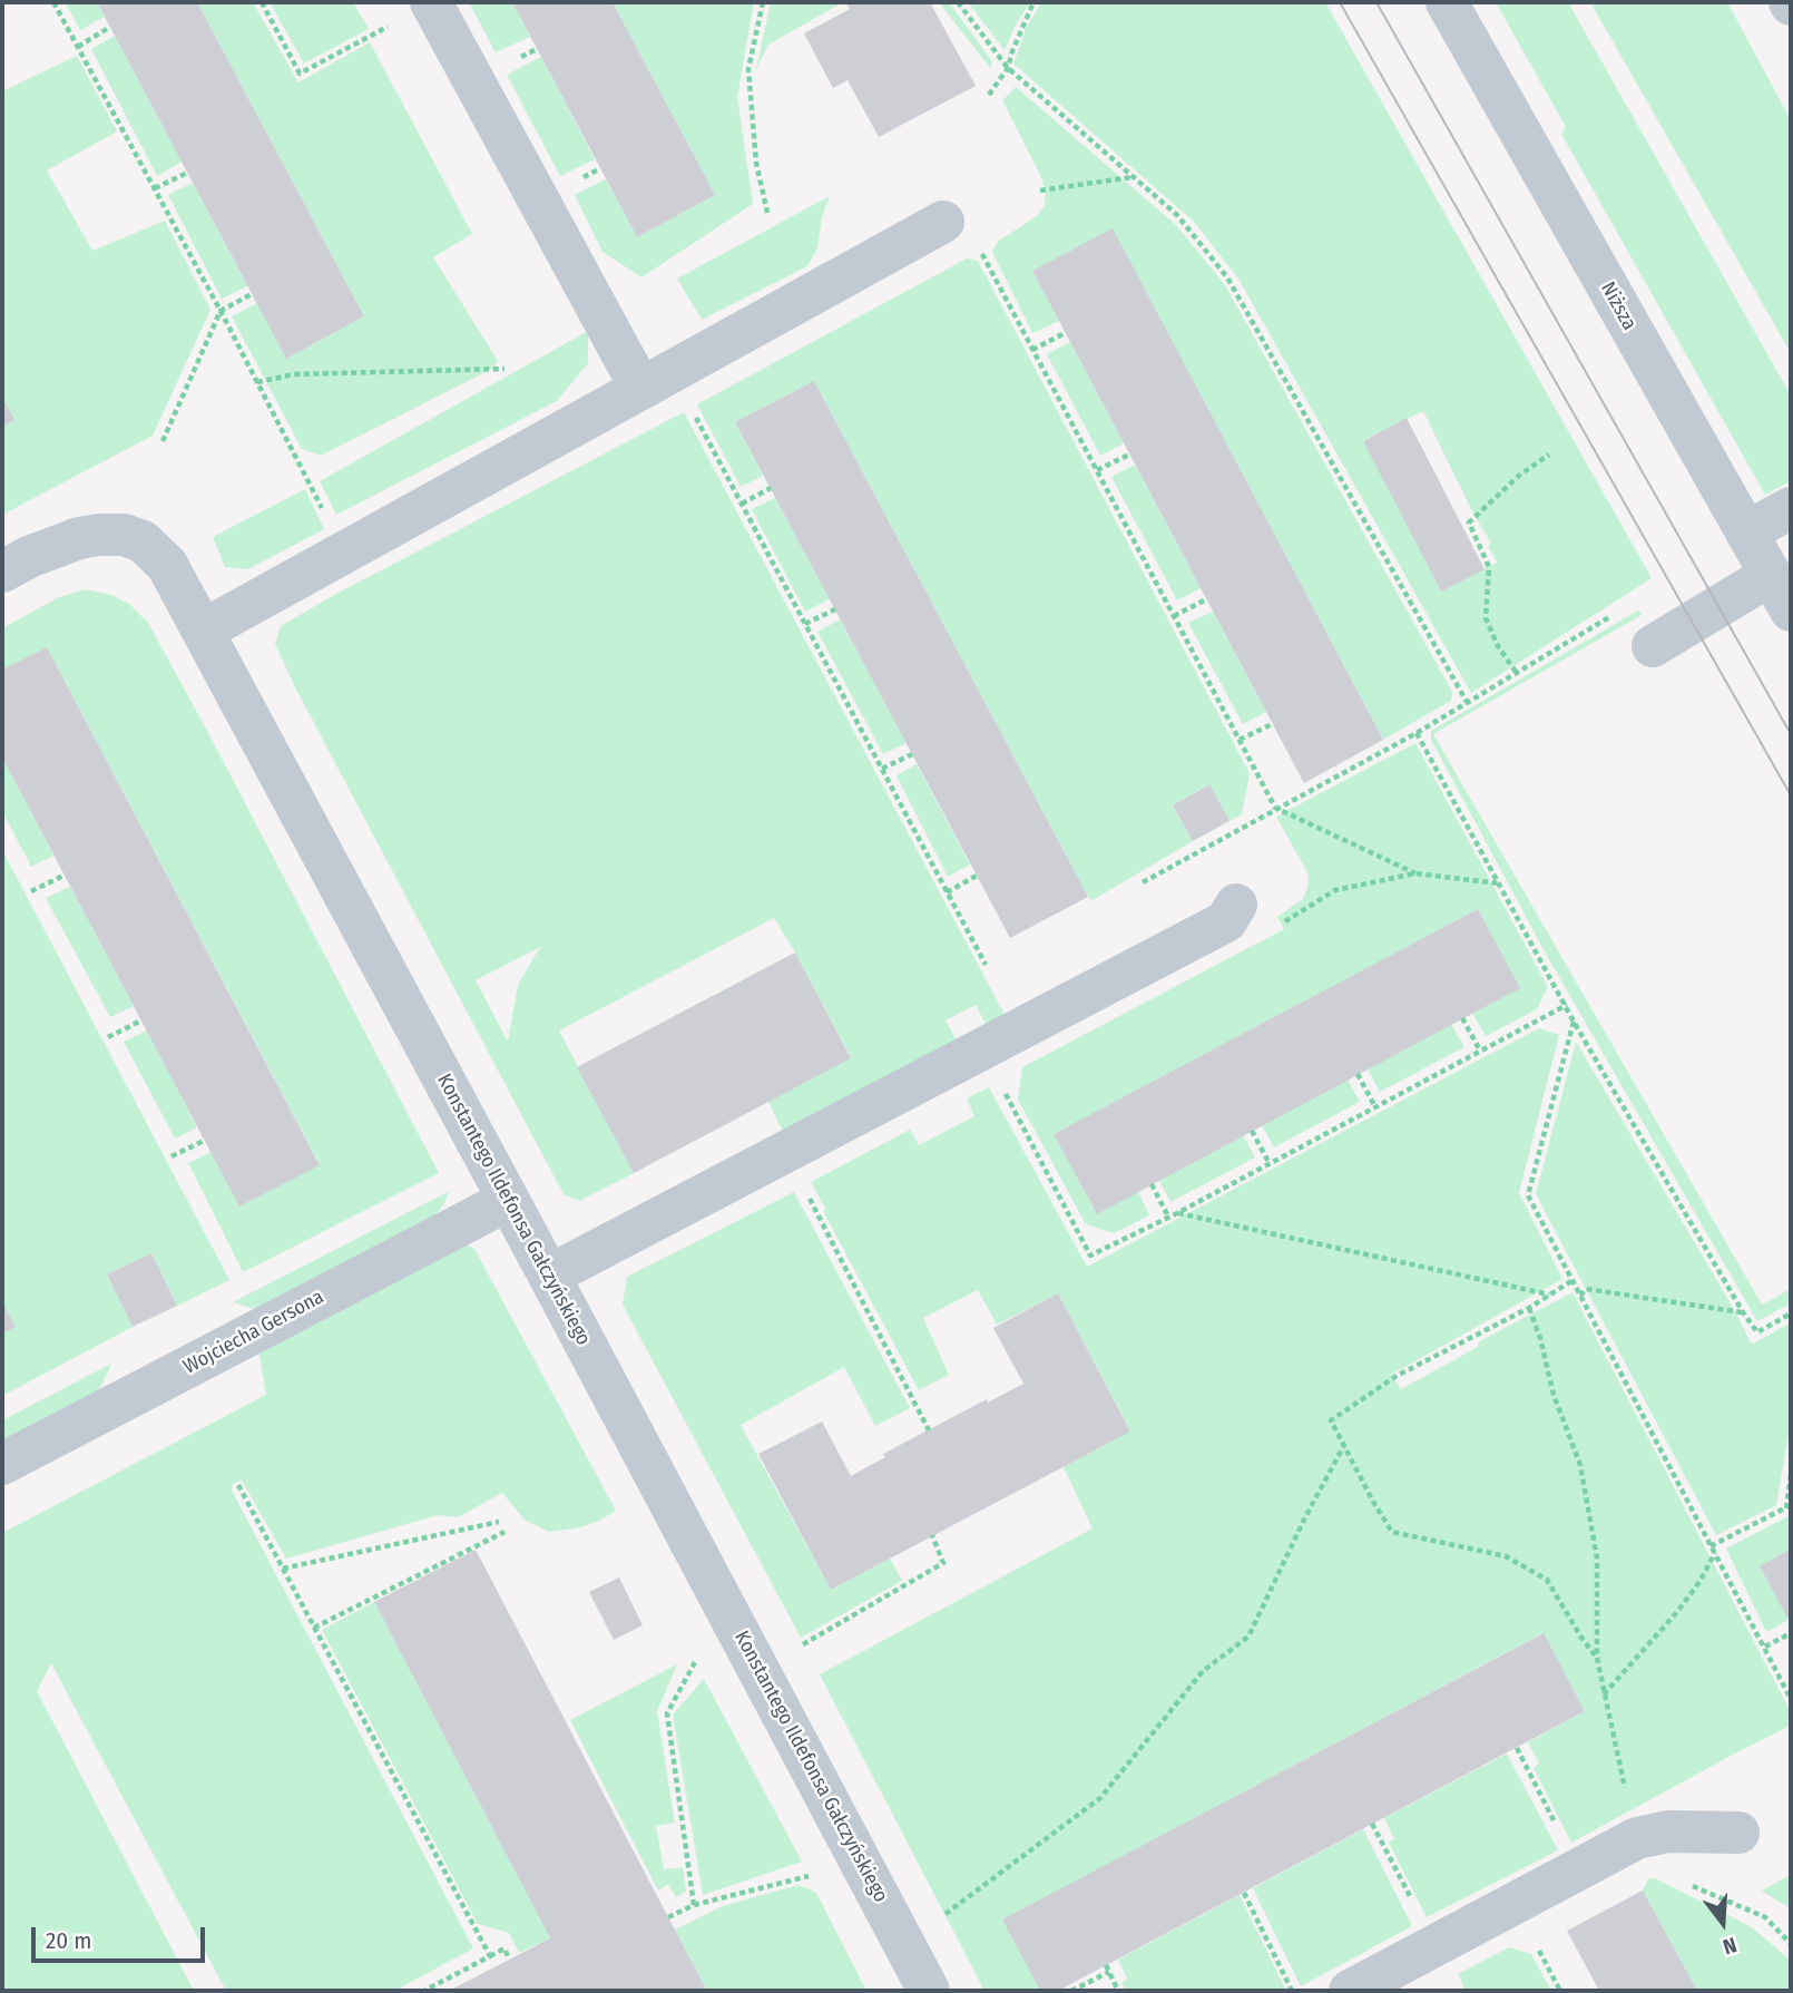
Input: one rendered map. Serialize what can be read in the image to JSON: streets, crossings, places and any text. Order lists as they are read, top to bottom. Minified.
{"streets":{"street":["Niższa","Konstantego Ildefonsa Gałczyńskiego","Wojciecha Gersona"]},"crossings":[["Konstantego Ildefonsa Gałczyńskiego","Wojciecha Gersona"]],"scale_bar":"20 m","north":"bottom"}
